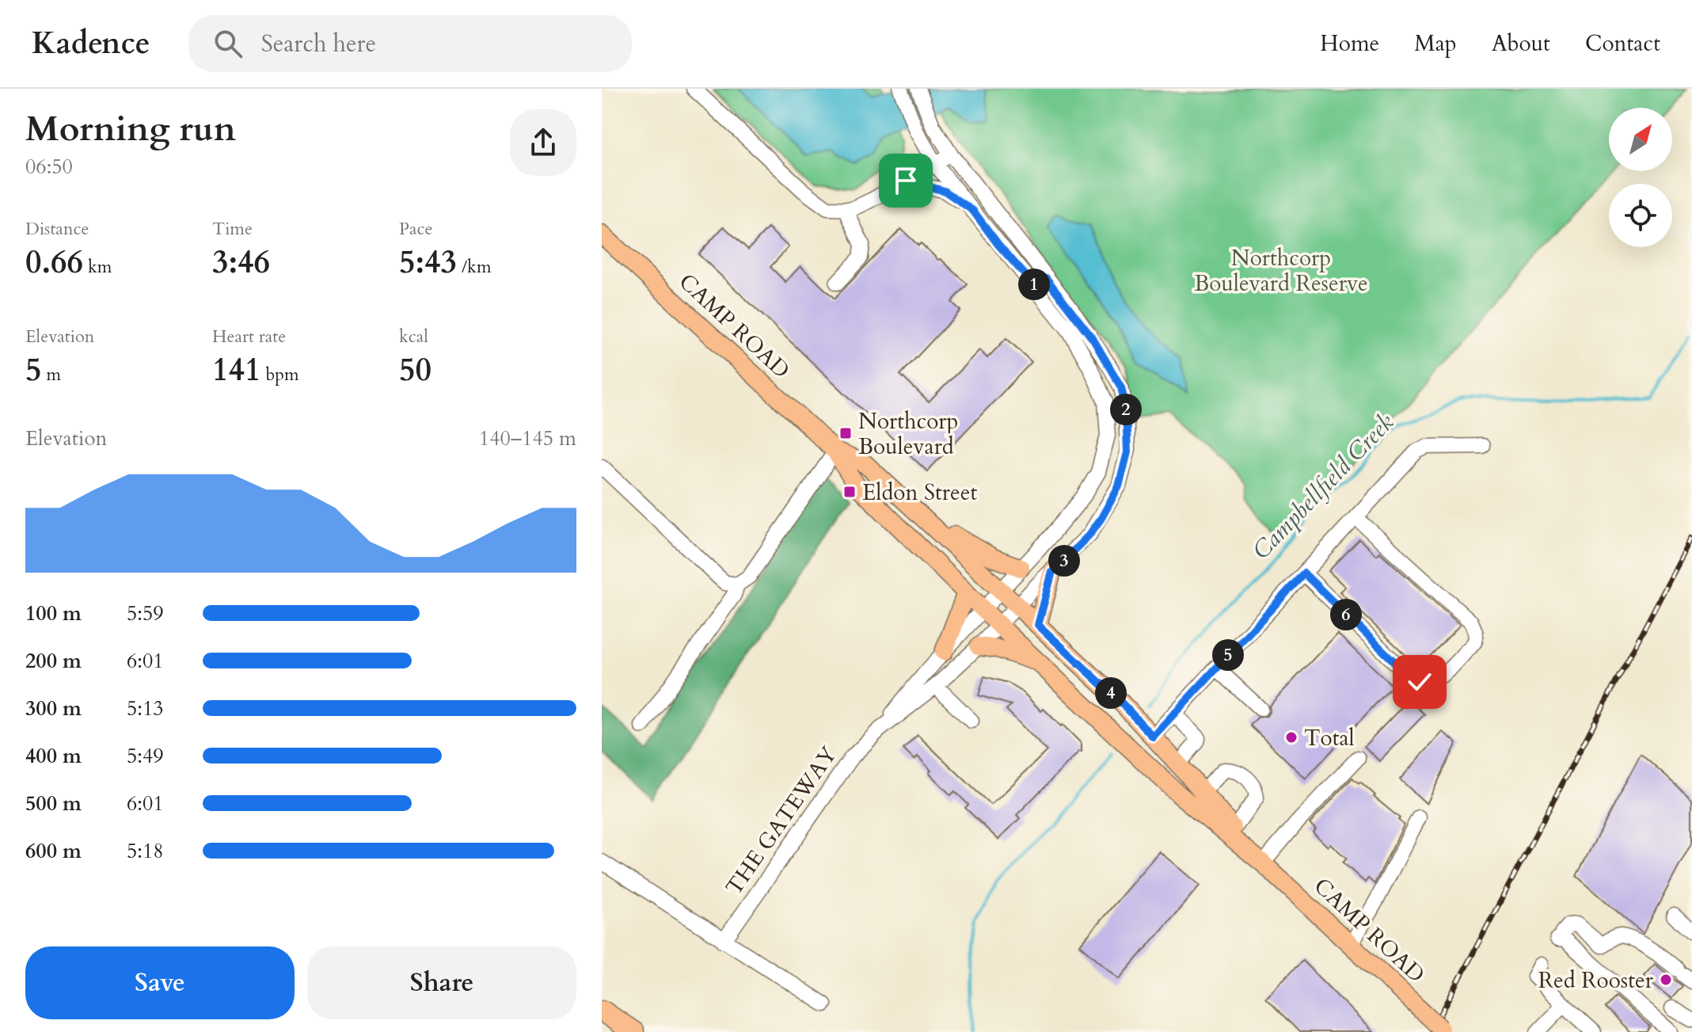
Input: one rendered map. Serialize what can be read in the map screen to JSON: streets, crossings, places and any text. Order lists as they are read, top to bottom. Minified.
{"streets":{"main road":["CAMP ROAD"],"street":["THE GATEWAY"]},"crossings":[["CAMP ROAD","THE GATEWAY"]],"water":["Campbellfield Creek"],"parks":["Northcorp Boulevard Reserve"],"places":{"transit":["Northcorp Boulevard","Eldon Street"],"other":["Total","Red Rooster"]},"north":"top right","page":{"header":"Kadence","search":"Search here","nav":["Home","Map","About","Contact"],"heading":["Morning run","06:50"],"stats":[["Distance","0.66 km"],["Time","3:46"],["Pace","5:43 /km"],["Elevation","5 m"],["Heart rate","141 bpm"],["kcal","50"]],"pins":["1","2","3","6","5","4"],"chart":["Elevation","140–145 m"],"list":[{"name":"100 m","note":"5:59"},{"name":"200 m","note":"6:01"},{"name":"300 m","note":"5:13"},{"name":"400 m","note":"5:49"},{"name":"500 m","note":"6:01"},{"name":"600 m","note":"5:18"}],"buttons":["Save","Share"]}}
